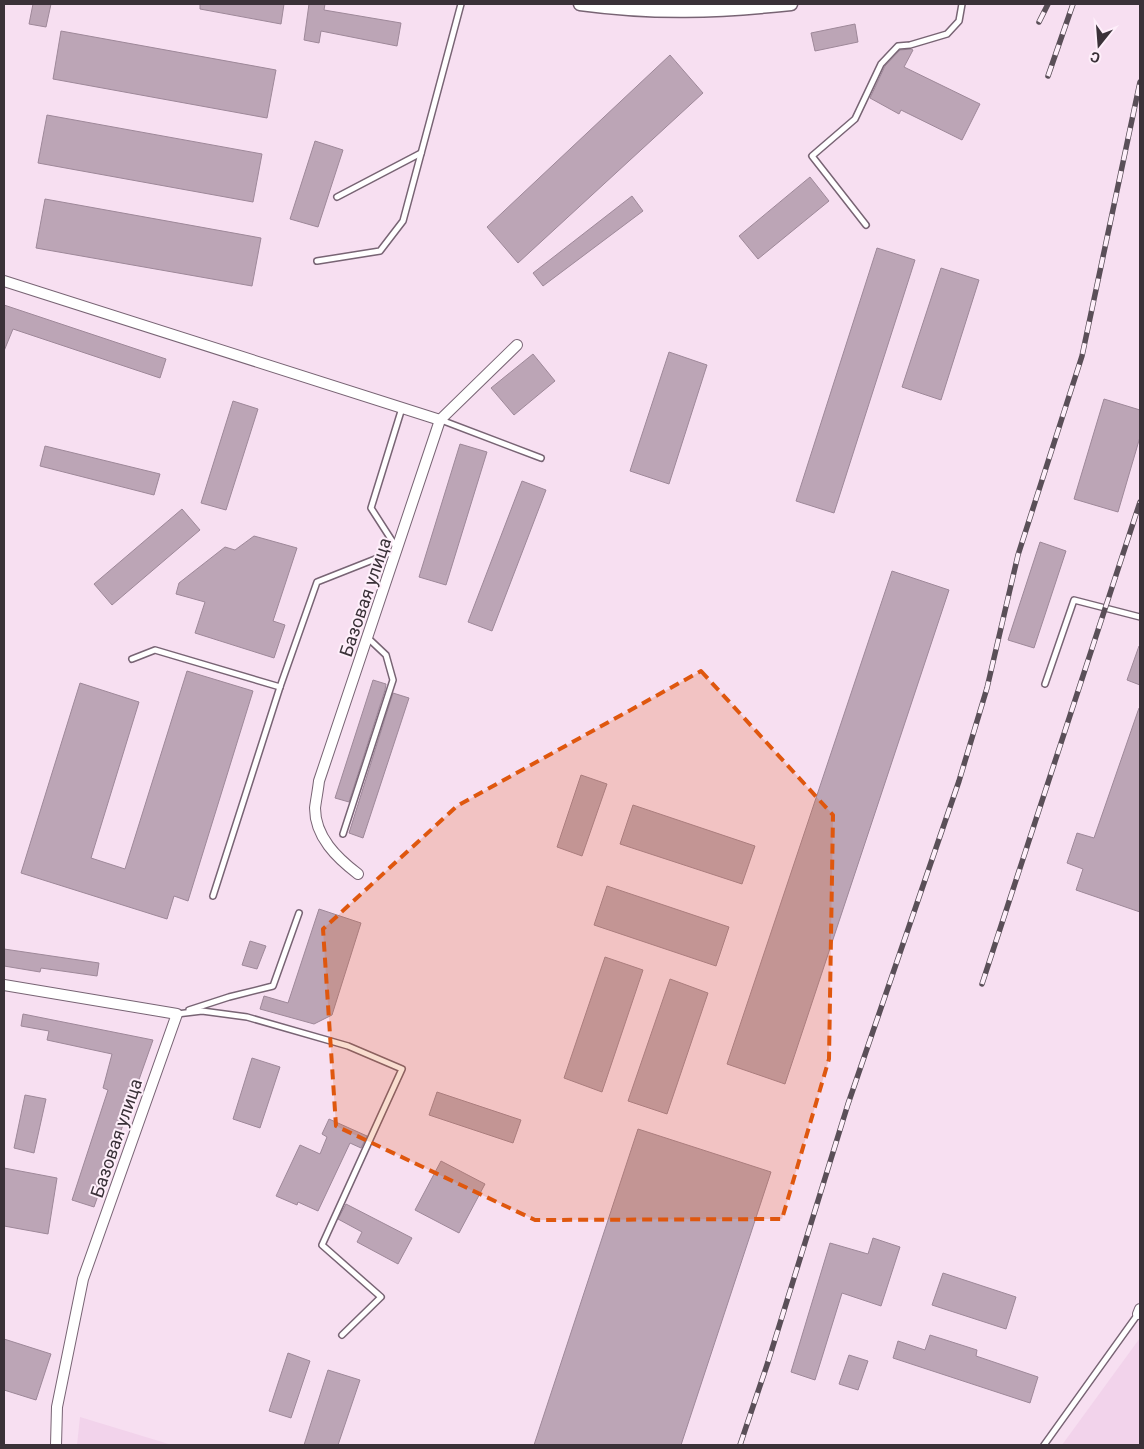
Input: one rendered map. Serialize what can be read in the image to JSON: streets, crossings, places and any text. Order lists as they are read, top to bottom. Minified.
{"streets":{"street":["Базовая улица"]},"north":"bottom"}
